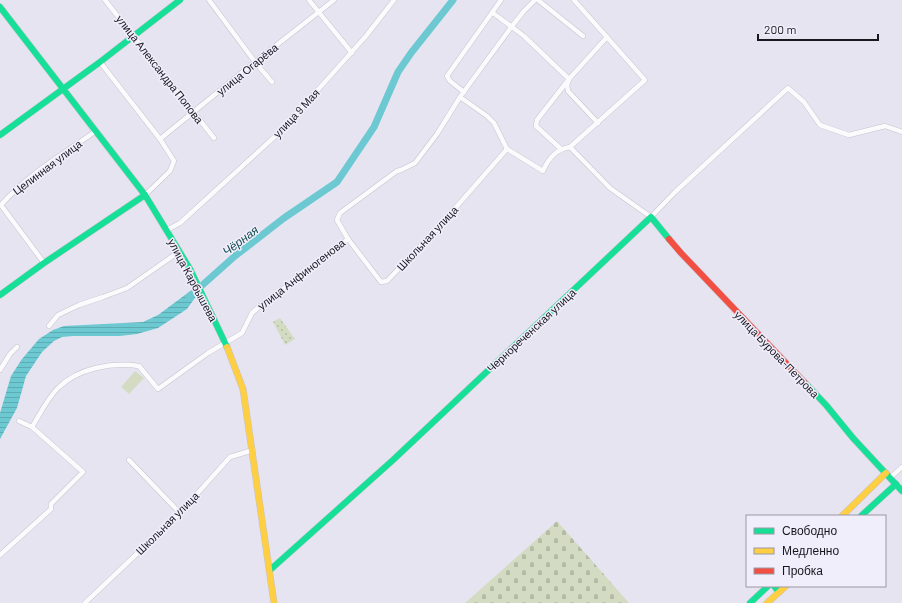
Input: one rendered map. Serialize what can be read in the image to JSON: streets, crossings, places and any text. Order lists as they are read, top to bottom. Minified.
{"streets":{"main road":["улица Карбышева","Чернореченская улица","улица Бурова-Петрова"],"street":["улица Александра Попова","улица Огарёва","улица 9 Мая","Целинная улица","Школьная улица","улица Анфиногенова"]},"crossings":[["улица Александра Попова","улица Огарёва"],["улица 9 Мая","улица Карбышева"],["Целинная улица","улица Карбышева"],["Школьная улица","улица Анфиногенова"],["Школьная улица","улица Карбышева"],["улица Анфиногенова","улица Карбышева"],["улица Карбышева","Чернореченская улица"],["Чернореченская улица","улица Бурова-Петрова"]],"water":["Чёрная"],"legend":["Свободно","Медленно","Пробка"],"scale_bar":"200 m"}
